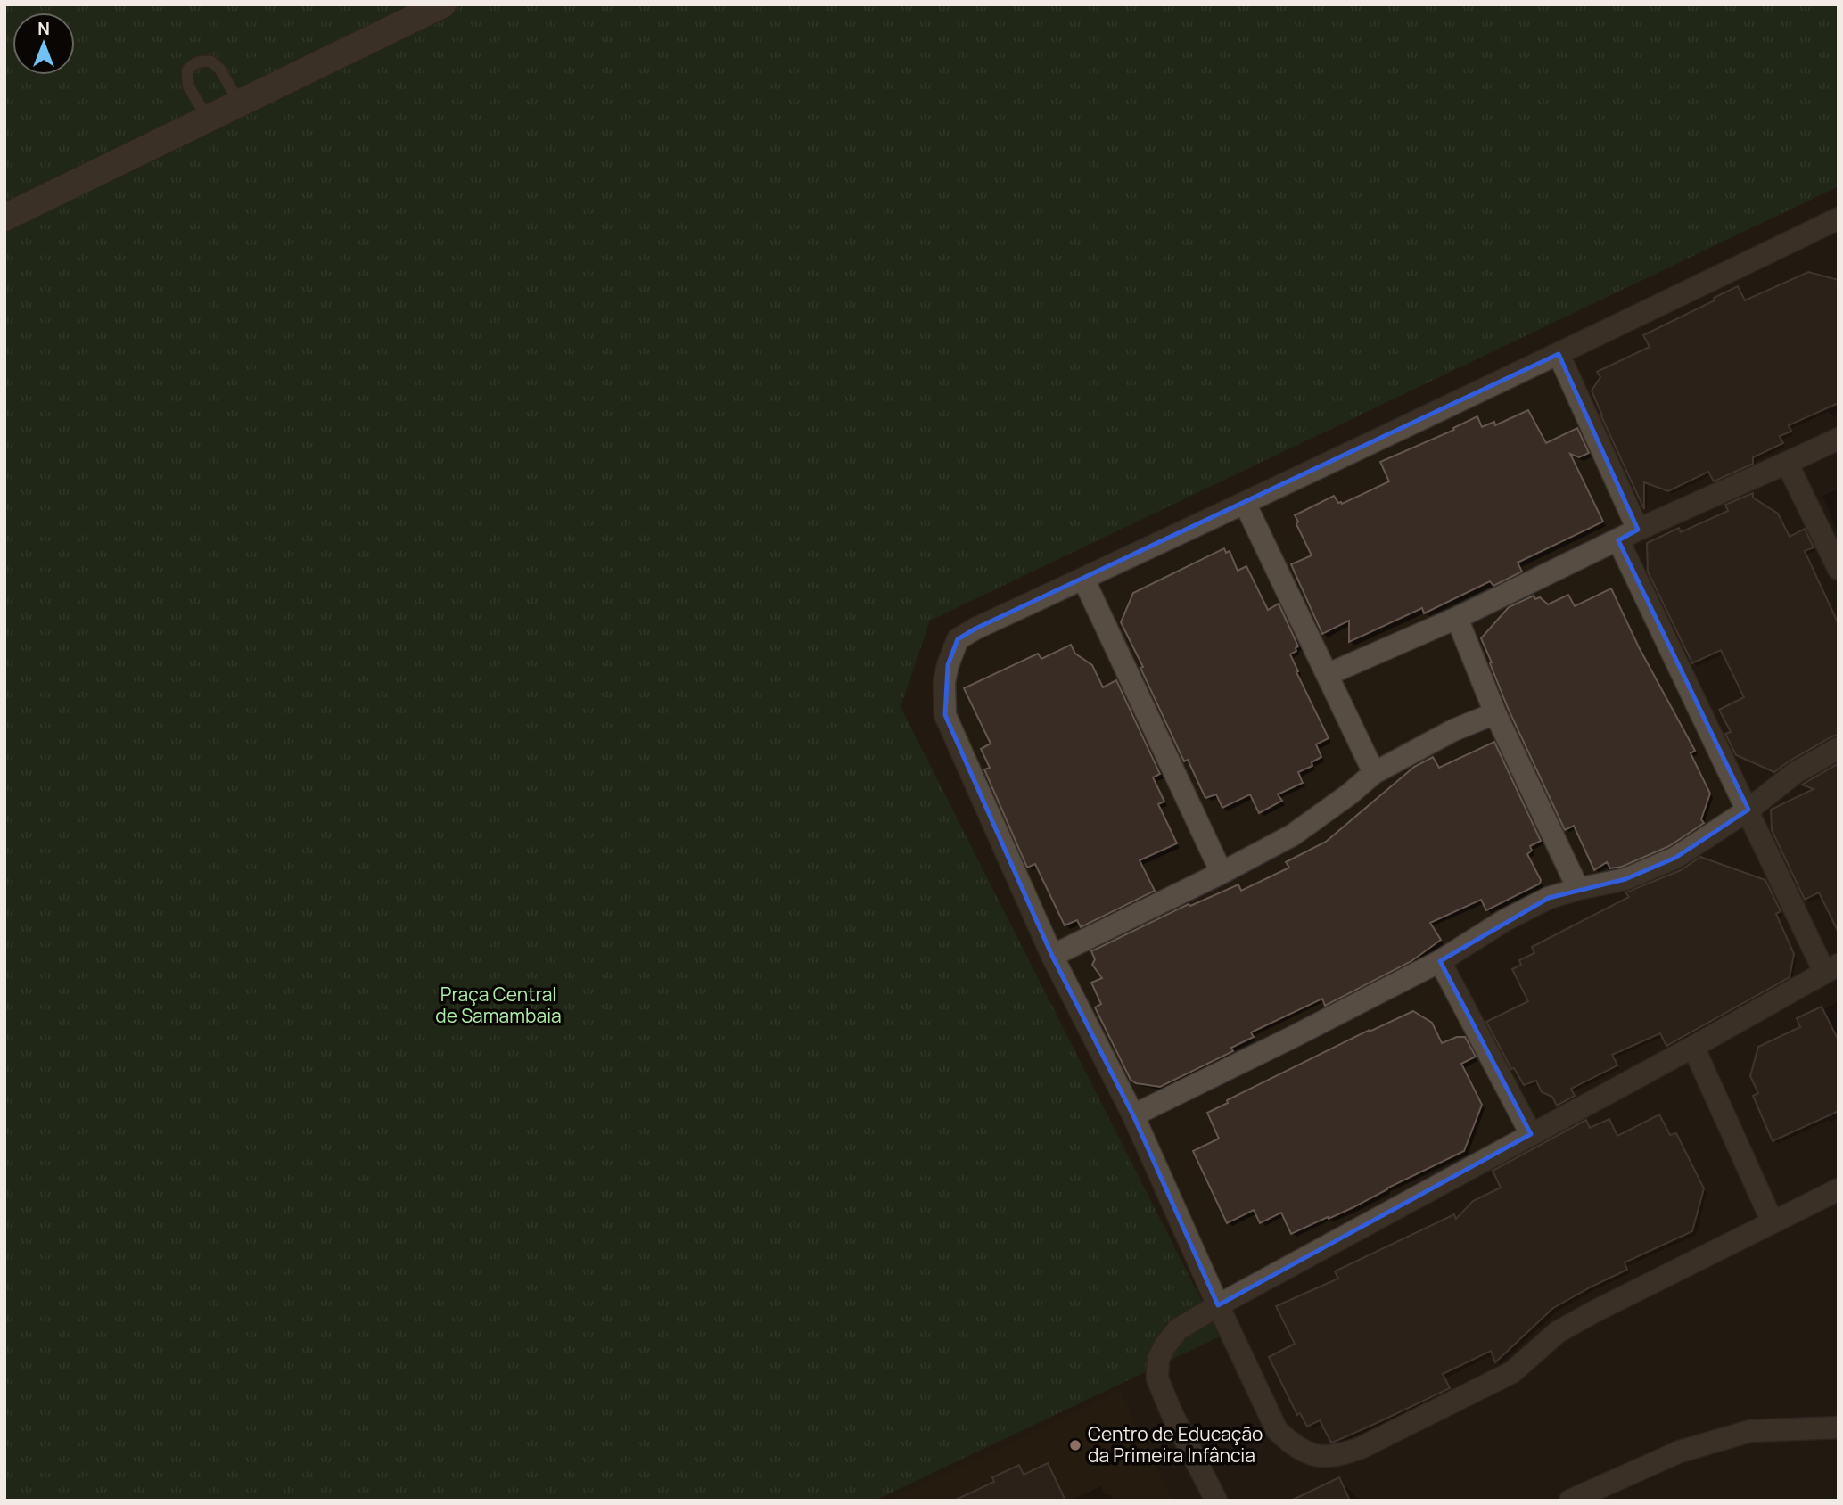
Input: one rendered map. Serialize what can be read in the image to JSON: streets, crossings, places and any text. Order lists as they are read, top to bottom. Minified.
{"parks":["Praça Central de Samambaia"],"places":["Centro de Educação da Primeira Infância"],"north":"top"}
